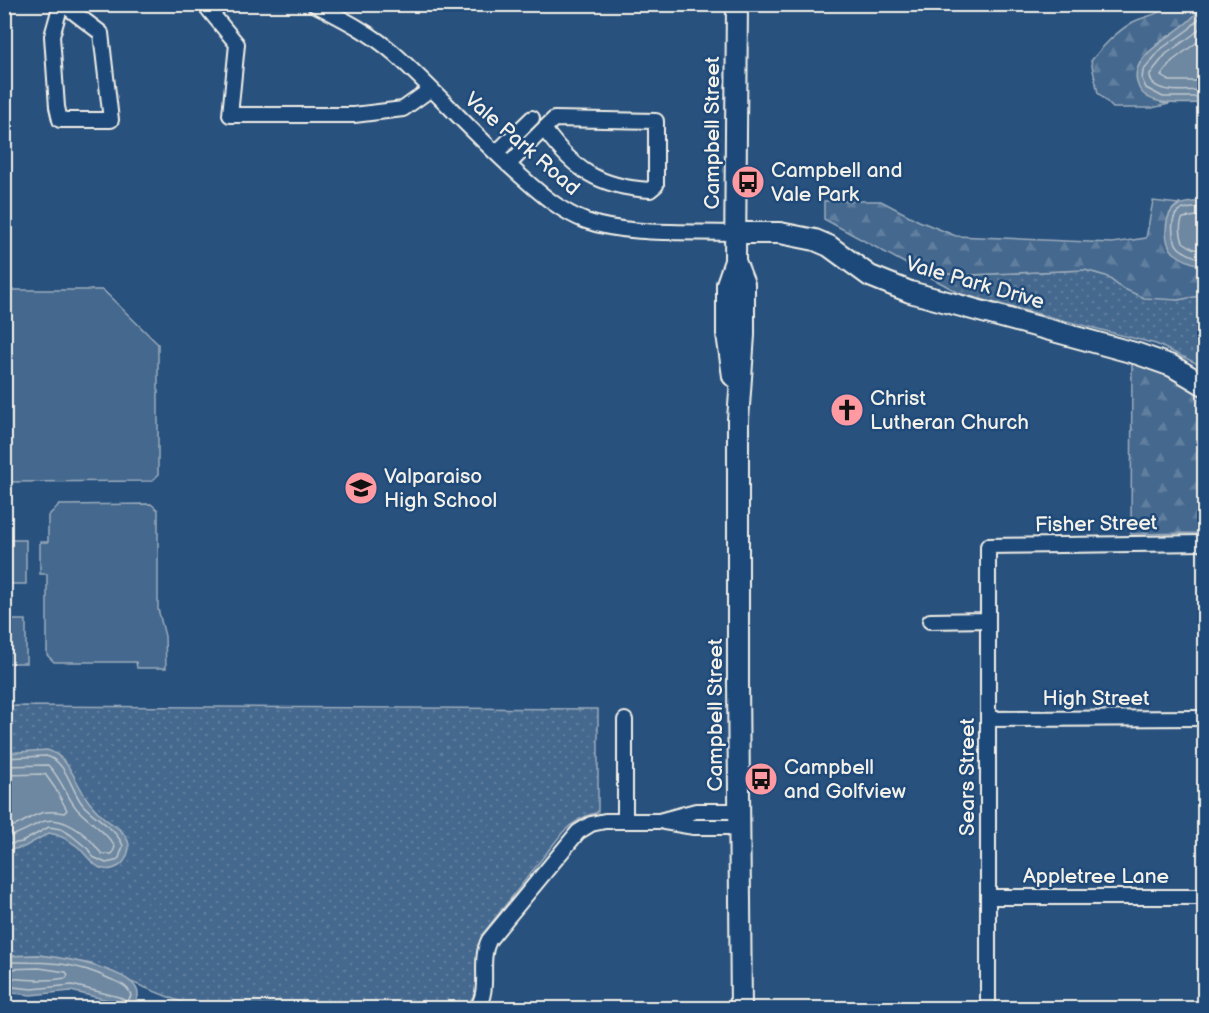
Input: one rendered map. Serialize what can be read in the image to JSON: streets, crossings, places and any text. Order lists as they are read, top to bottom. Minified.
{"streets":{"main road":["Campbell Street","Vale Park Drive"],"street":["Vale Park Road","Fisher Street","High Street","Sears Street","Appletree Lane"]},"crossings":[["Campbell Street","Vale Park Road"],["Campbell Street","Vale Park Drive"],["Vale Park Road","Vale Park Drive"],["Fisher Street","Sears Street"],["High Street","Sears Street"],["Sears Street","Appletree Lane"]],"places":{"bus stop":["Campbell and Vale Park","Campbell and Golfview"],"church":["Christ Lutheran Church"],"school or university":["Valparaiso High School"]}}
